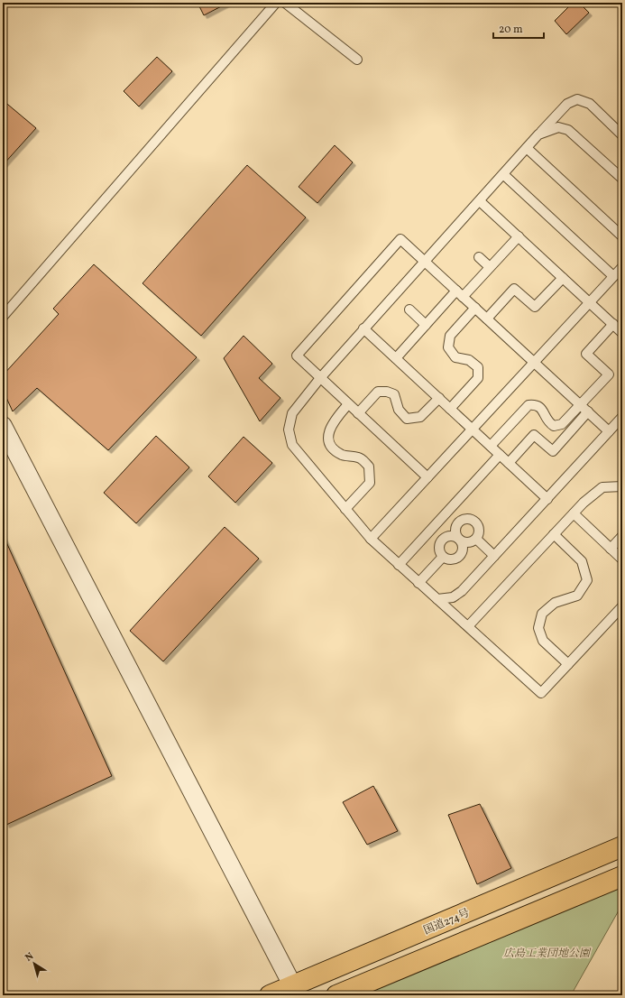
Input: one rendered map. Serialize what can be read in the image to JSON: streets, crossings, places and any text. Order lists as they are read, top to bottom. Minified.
{"streets":{"highway":["国道274号"]},"parks":["広島工業団地公園"],"scale_bar":"20 m","north":"top left"}
